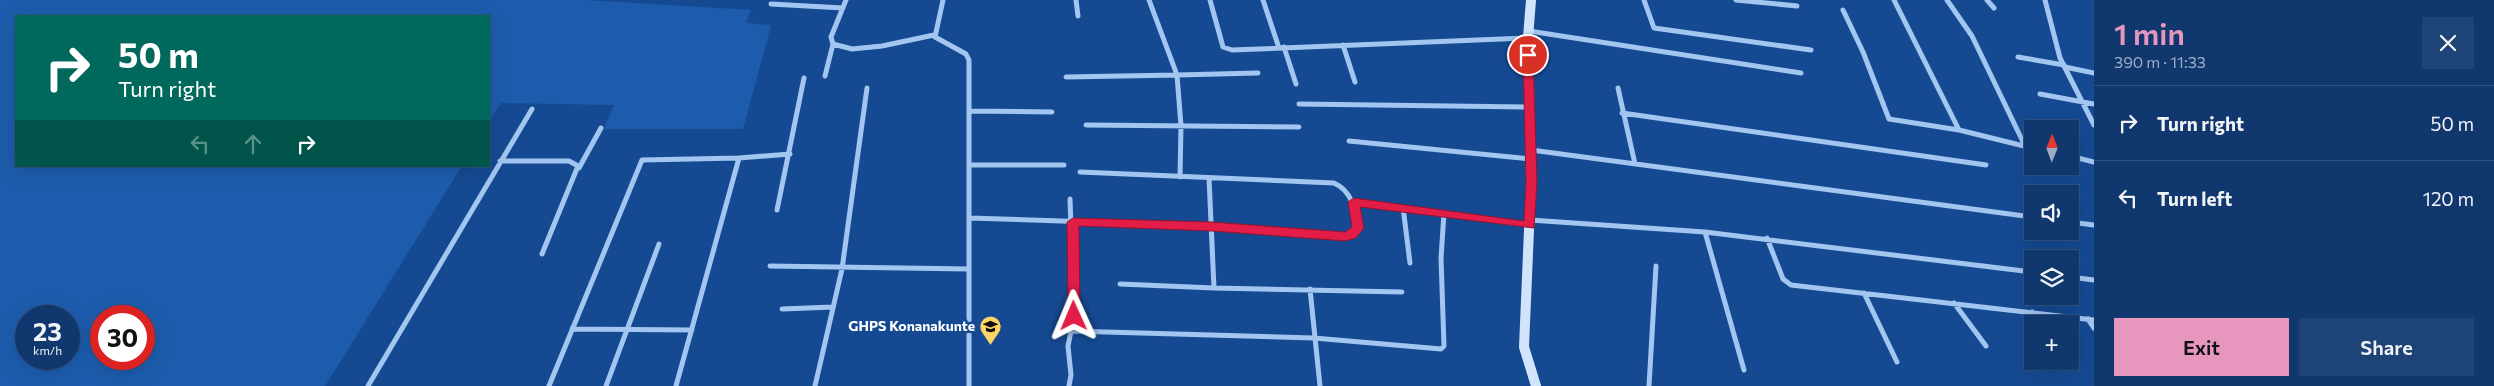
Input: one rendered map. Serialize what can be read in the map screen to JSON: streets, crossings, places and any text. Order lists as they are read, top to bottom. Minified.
{"places":{"school or university":["GHPS Konanakunte"]},"north":"top","page":{"heading":["1 min","390 m · 11:33"],"turn":["50 m","Turn right"],"list":[{"name":"Turn right","value":"50 m"},{"name":"Turn left","value":"120 m"}],"map_buttons":"+","speed":"23 km/h","limit":"30","buttons":["Exit","Share"]}}
